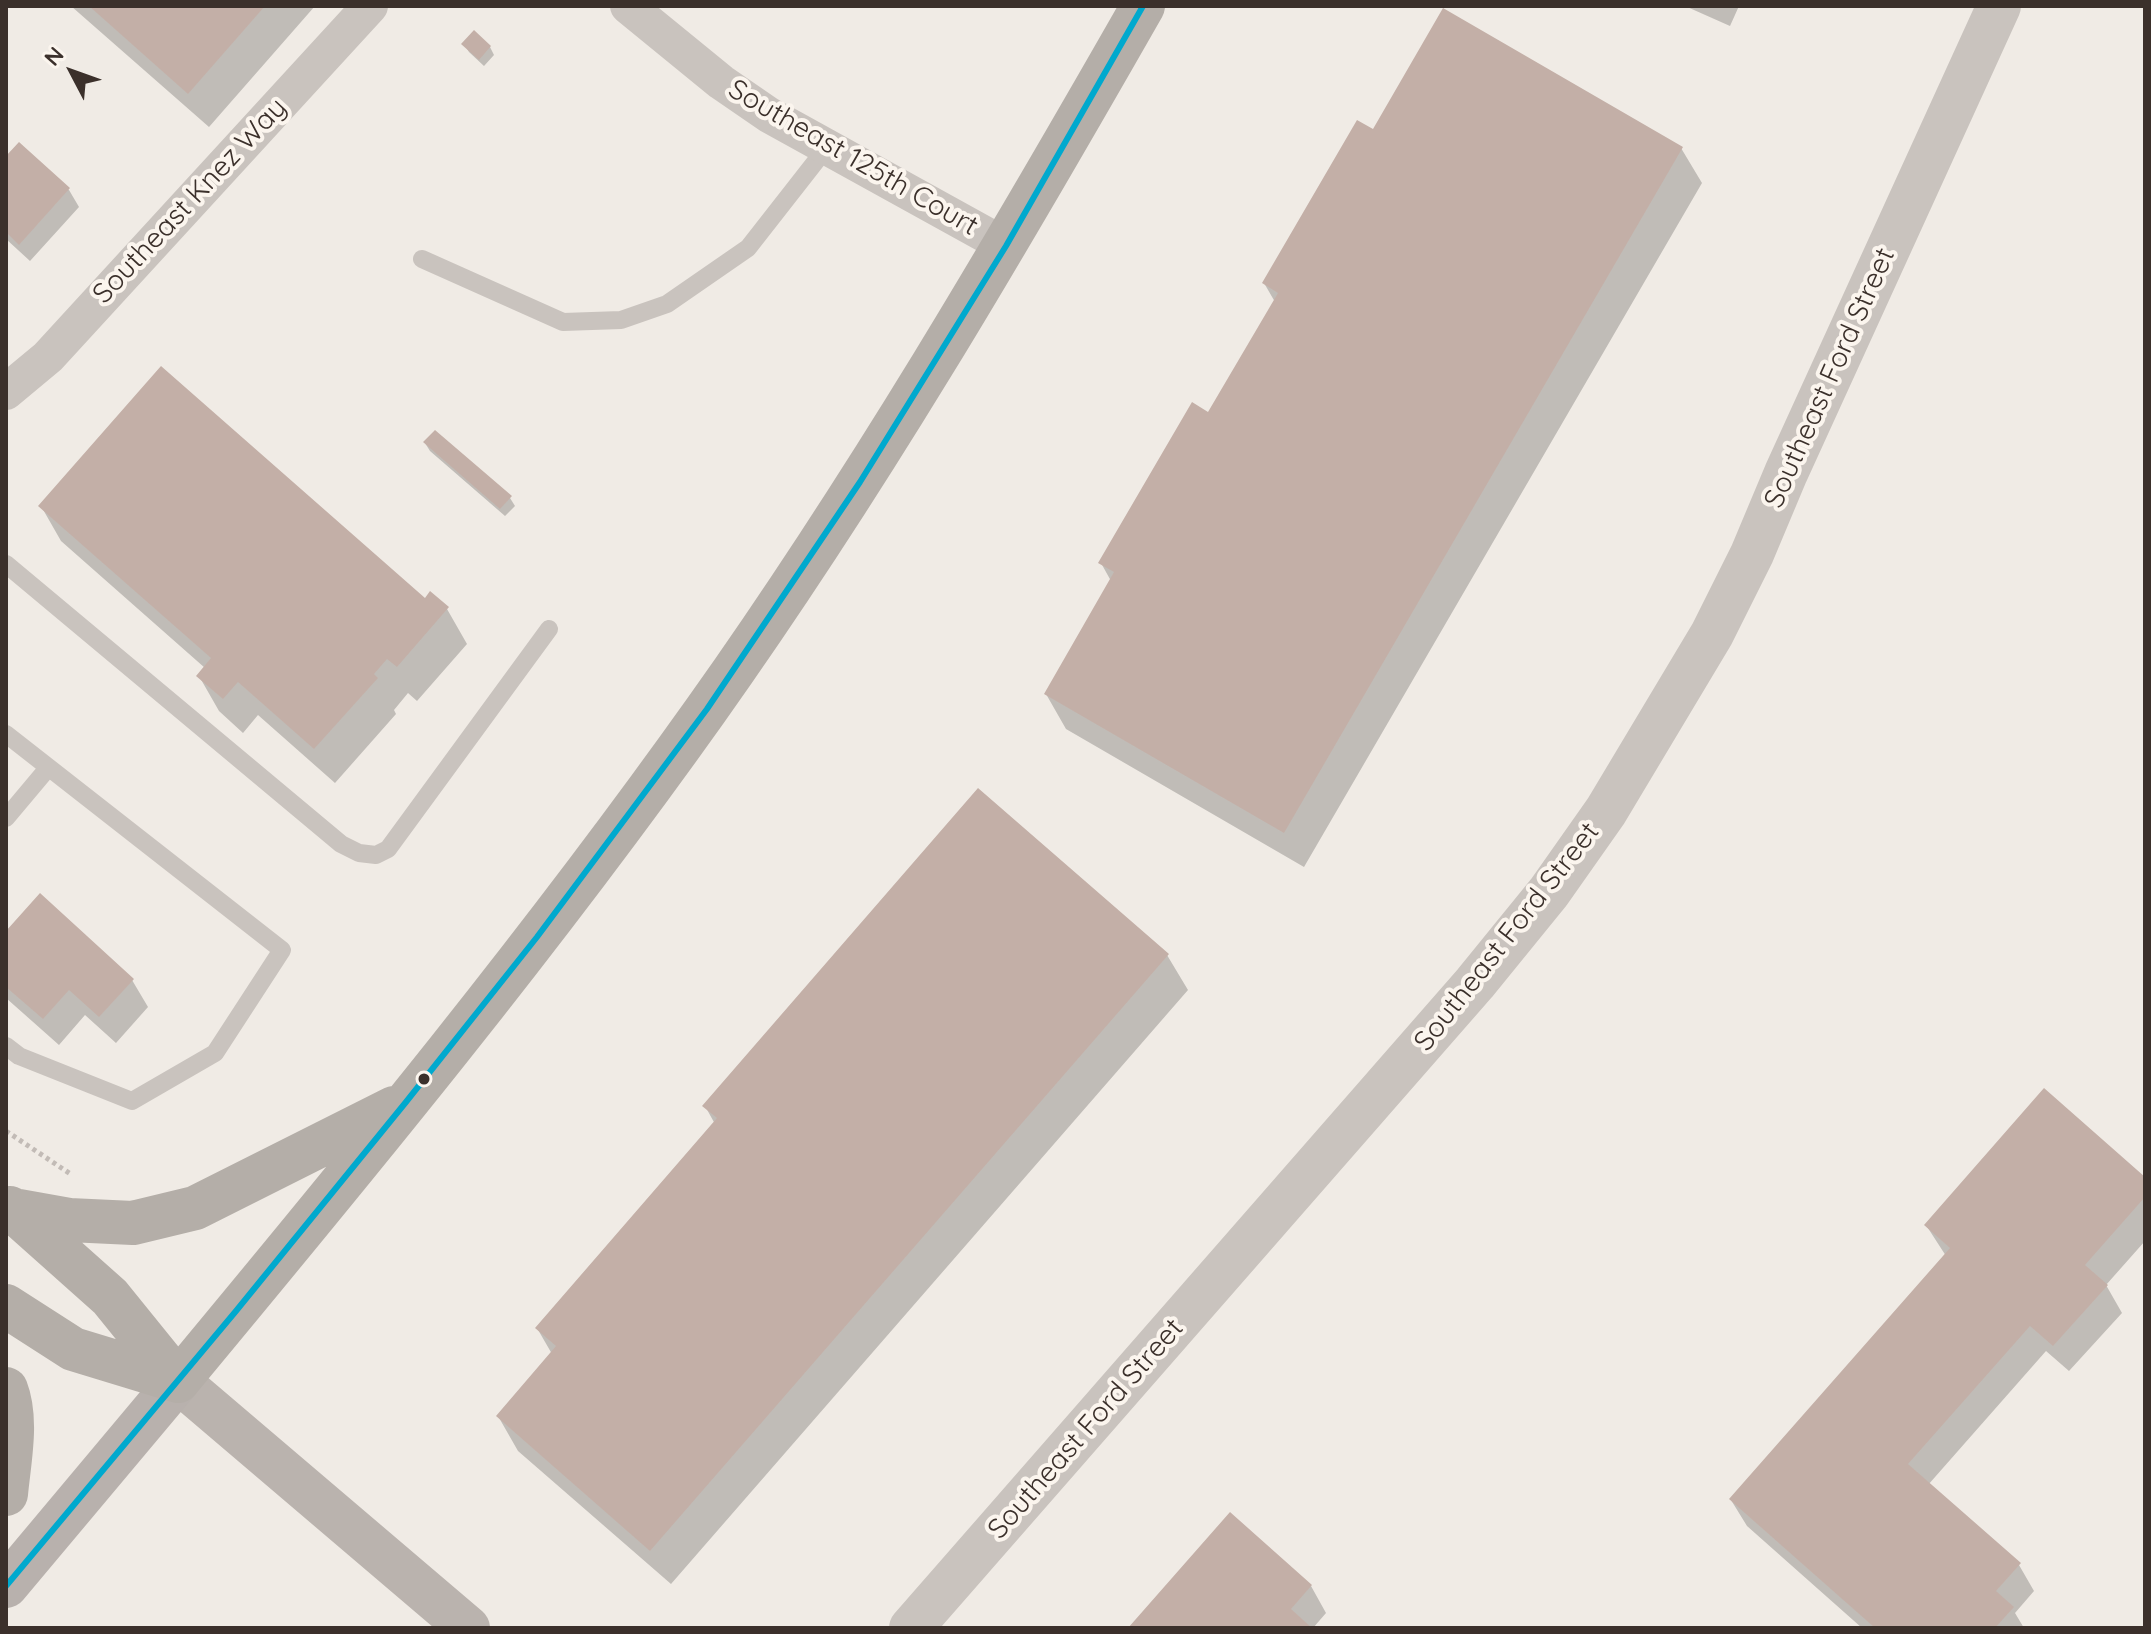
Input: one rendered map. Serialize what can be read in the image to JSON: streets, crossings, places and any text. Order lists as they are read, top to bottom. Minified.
{"streets":{"street":["Southeast 125th Court","Southeast Knez Way","Southeast Ford Street"]},"north":"top left"}
